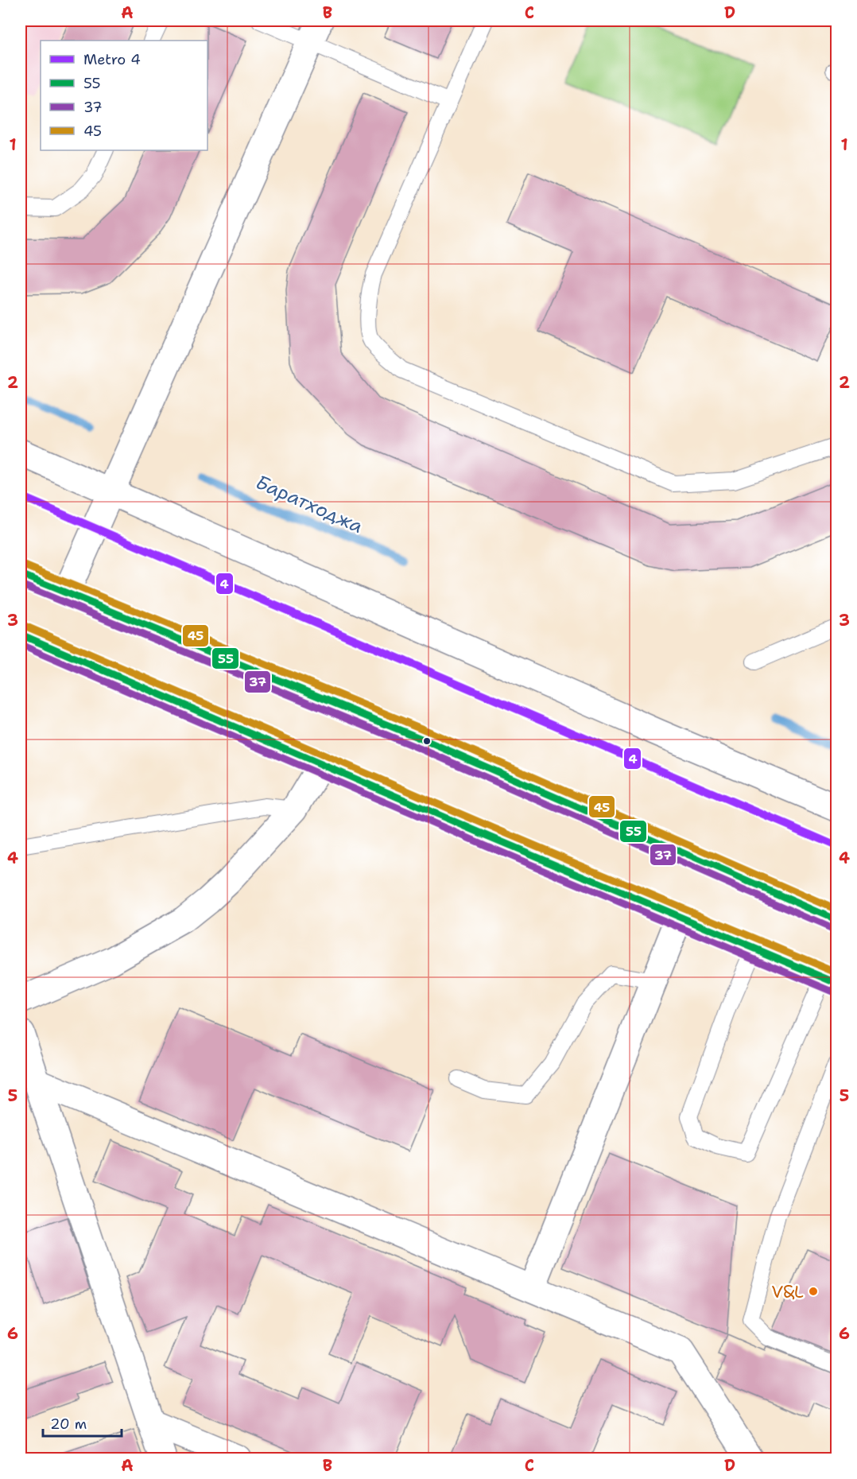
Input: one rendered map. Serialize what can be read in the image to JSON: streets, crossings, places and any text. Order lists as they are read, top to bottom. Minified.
{"water":["Баратходжа"],"places":["V&L"],"lines":["metro line 4","transit line 45","transit line 55","transit line 37"],"legend":["Metro 4","55","37","45"],"scale_bar":"20 m","grid":{"columns":["A","B","C","D"],"rows":["1","2","3","4","5","6"]}}
